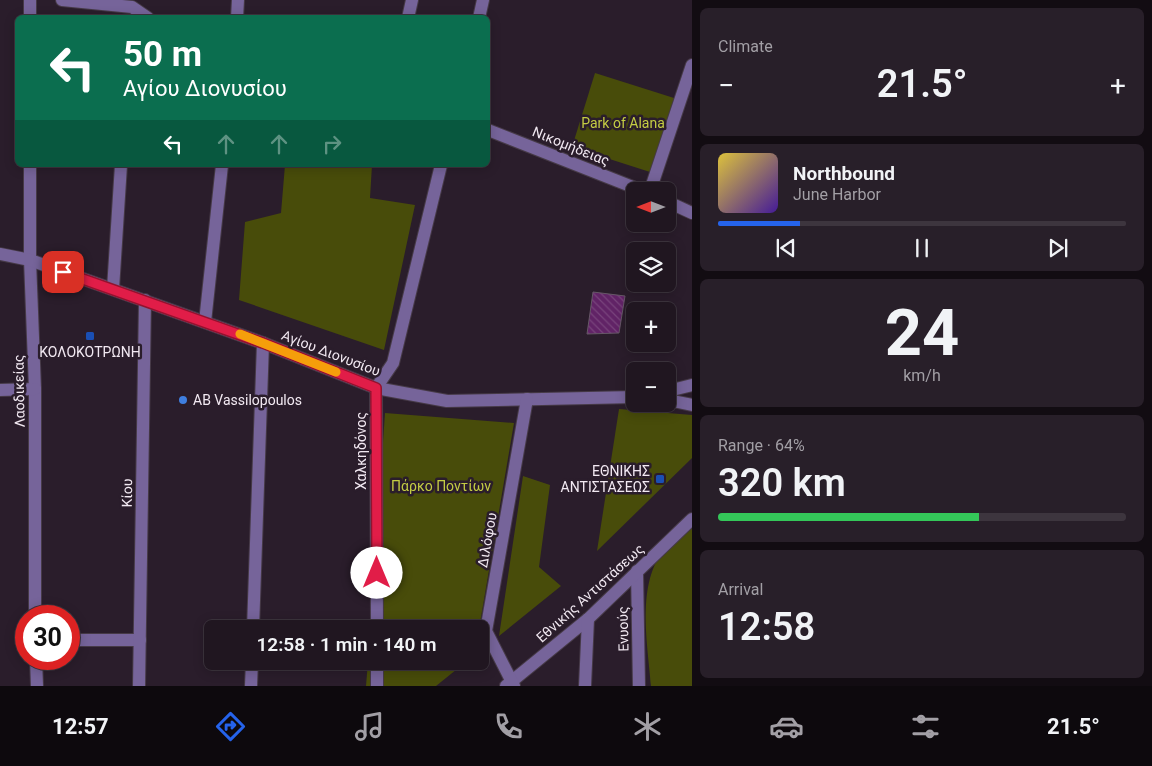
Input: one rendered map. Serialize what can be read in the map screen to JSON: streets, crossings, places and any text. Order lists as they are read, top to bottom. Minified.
{"streets":{"street":["Νικομήδειας","Αγίου Διονυσίου","Λαοδικείας","Χαλκηδόνος","Κίου","Διλόφου","Εθνικής Αντιστάσεως","Ενυούς"]},"crossings":[["Αγίου Διονυσίου","Λαοδικείας"],["Αγίου Διονυσίου","Χαλκηδόνος"],["Αγίου Διονυσίου","Κίου"],["Αγίου Διονυσίου","Διλόφου"],["Διλόφου","Εθνικής Αντιστάσεως"],["Εθνικής Αντιστάσεως","Ενυούς"]],"parks":["Park of Alana","Πάρκο Ποντίων"],"places":{"transit":["ΚΟΛΟΚΟΤΡΩΝΗ","ΕΘΝΙΚΗΣ ΑΝΤΙΣΤΑΣΕΩΣ"],"other":["AB Vassilopoulos"]},"north":"left","page":{"tile":["Climate",["24","km/h"],["Range · 64%","320 km"],["Arrival","12:58"]],"turn":["50 m","Αγίου Διονυσίου"],"heat":["−","21.5°","+"],"song":["Northbound","June Harbor"],"map_buttons":["+","−"],"limit":"30","trip":"12:58 · 1 min · 140 m","tabs":["12:57","21.5°"]}}
